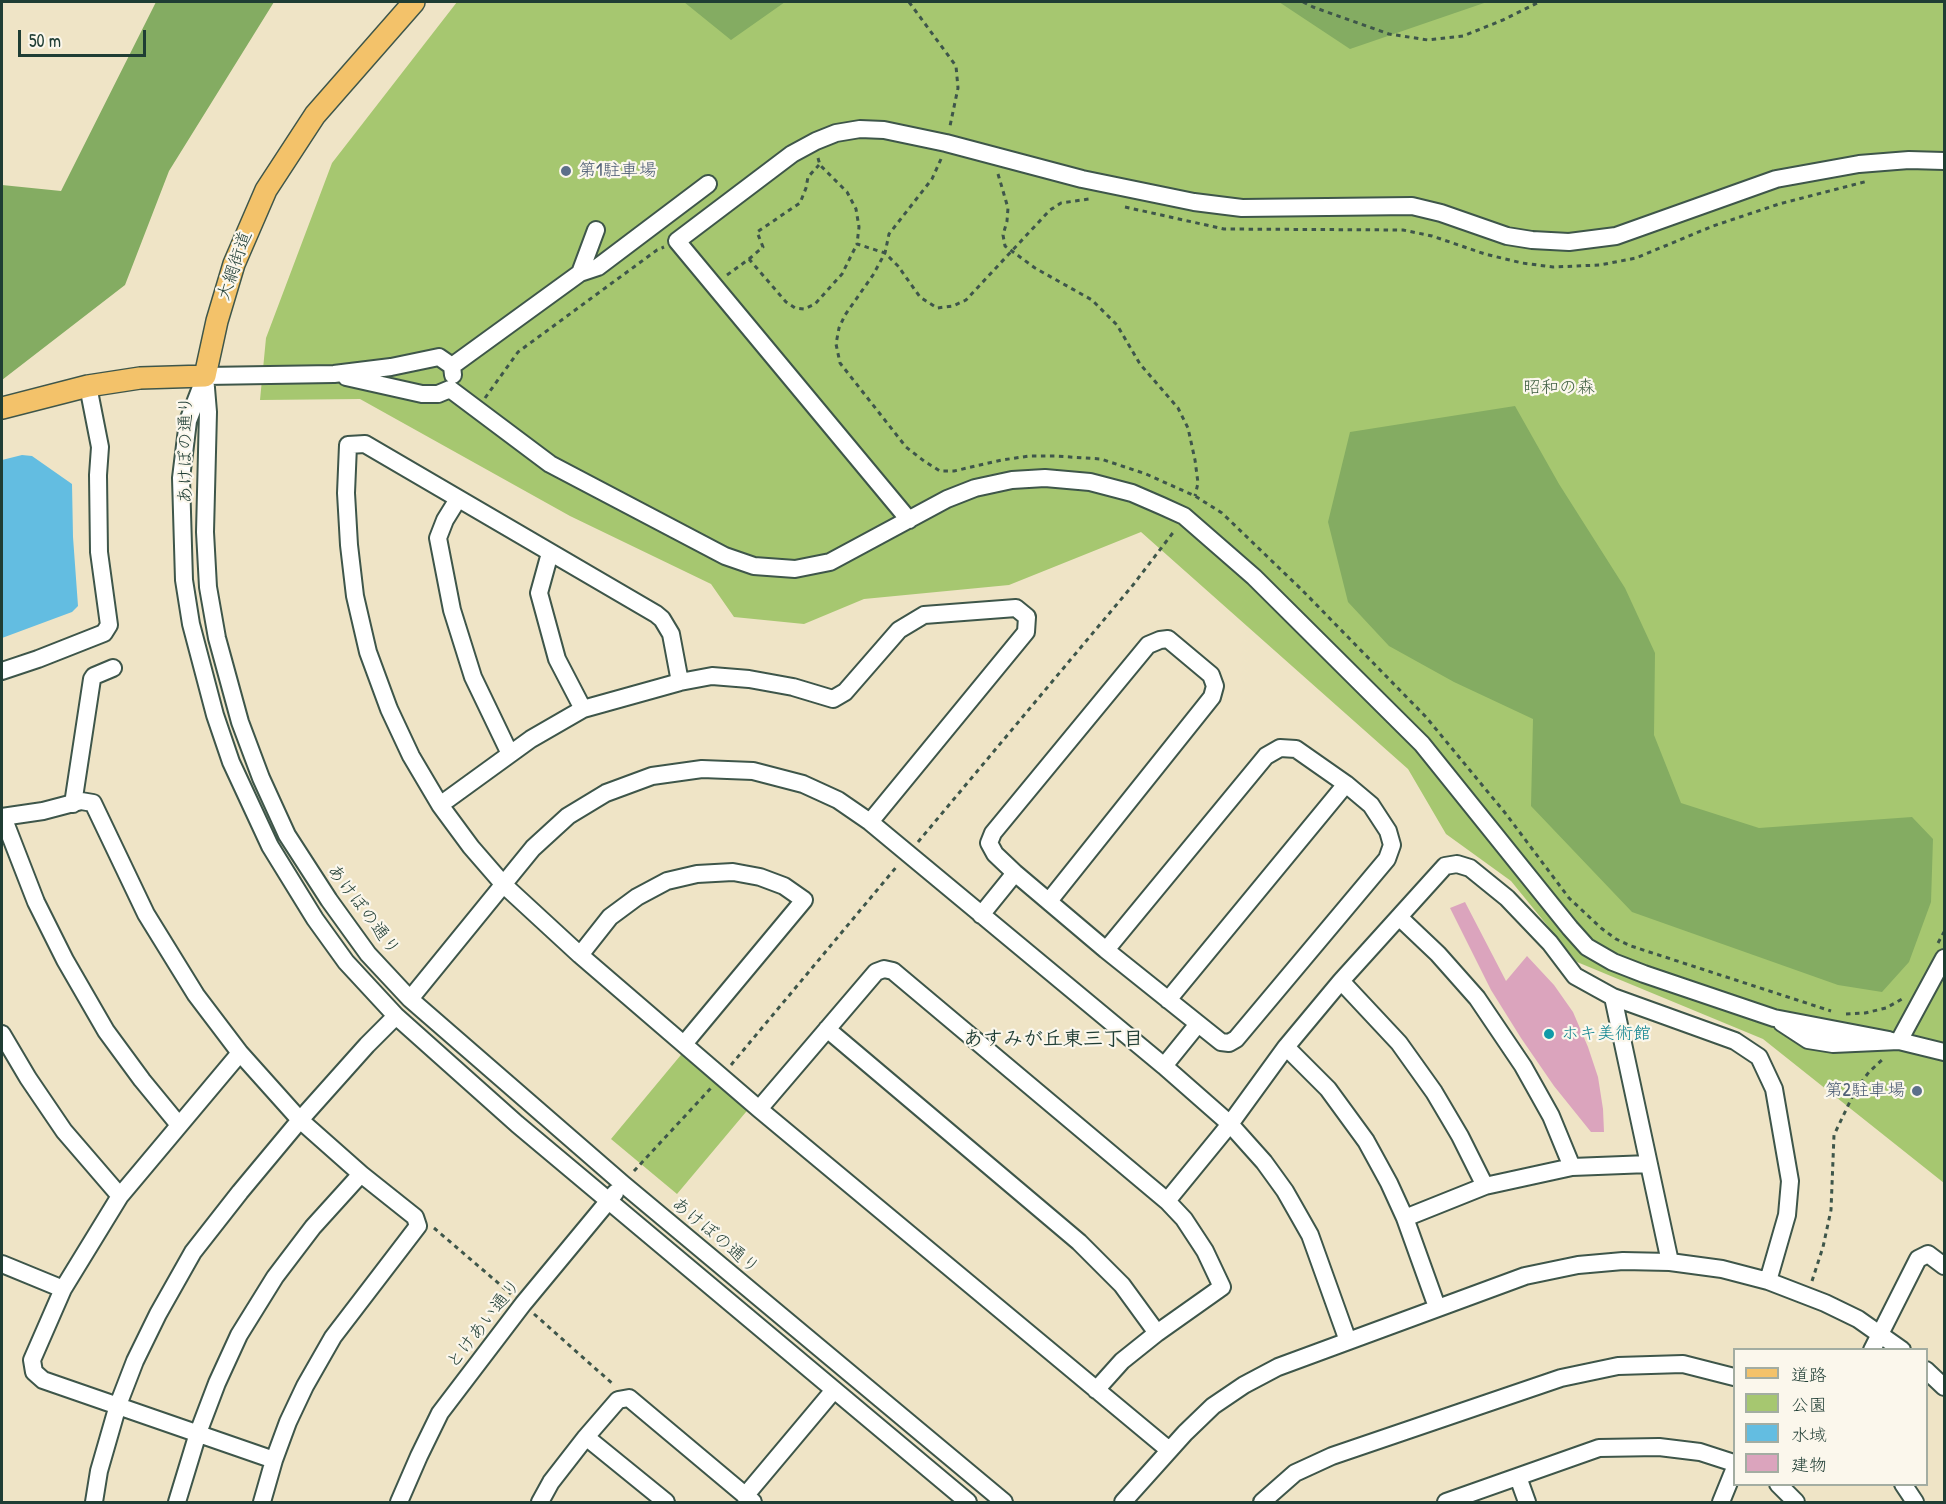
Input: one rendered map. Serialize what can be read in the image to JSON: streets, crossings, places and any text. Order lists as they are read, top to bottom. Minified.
{"streets":{"main road":["大網街道"],"street":["あけぼの通り","とけあい通り"]},"crossings":[["大網街道","あけぼの通り"],["あけぼの通り","とけあい通り"]],"districts":["あすみが丘東三丁目"],"parks":["昭和の森"],"places":["第1駐車場","ホキ美術館","第2駐車場"],"legend":["道路","公園","水域","建物"],"scale_bar":"50 m"}
